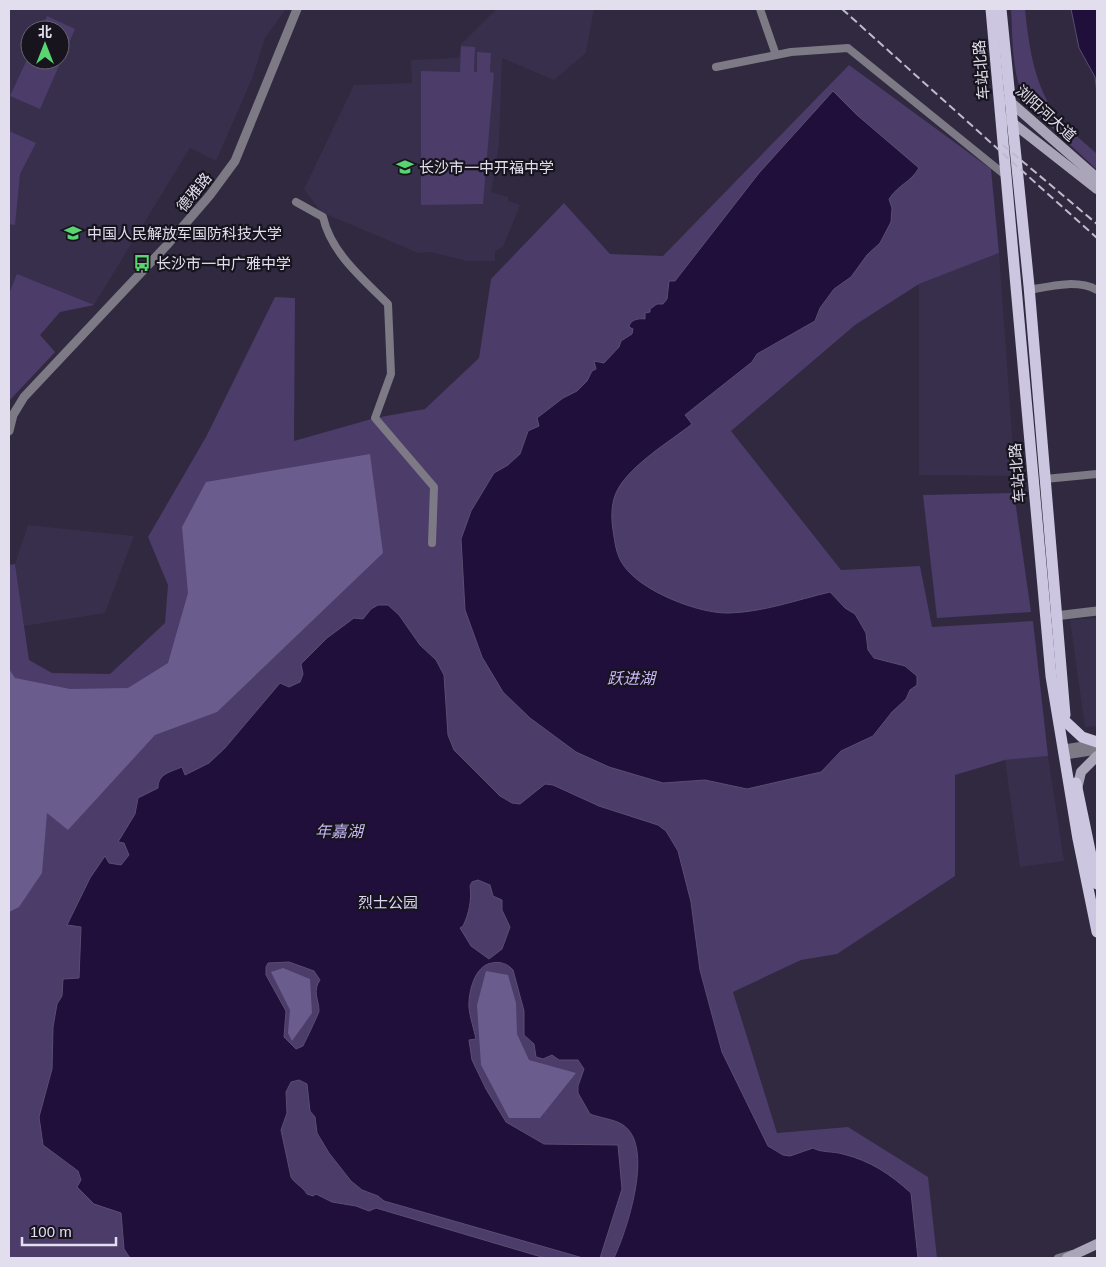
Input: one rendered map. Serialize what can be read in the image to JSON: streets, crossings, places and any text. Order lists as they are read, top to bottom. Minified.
{"streets":{"main road":["车站北路","浏阳河大道"],"street":["德雅路"]},"crossings":[["车站北路","浏阳河大道"]],"water":["跃进湖","年嘉湖"],"parks":["烈士公园"],"places":{"school or university":["长沙市一中开福中学","中国人民解放军国防科技大学"],"bus stop":["长沙市一中广雅中学"]},"scale_bar":"100 m","north":"top"}
